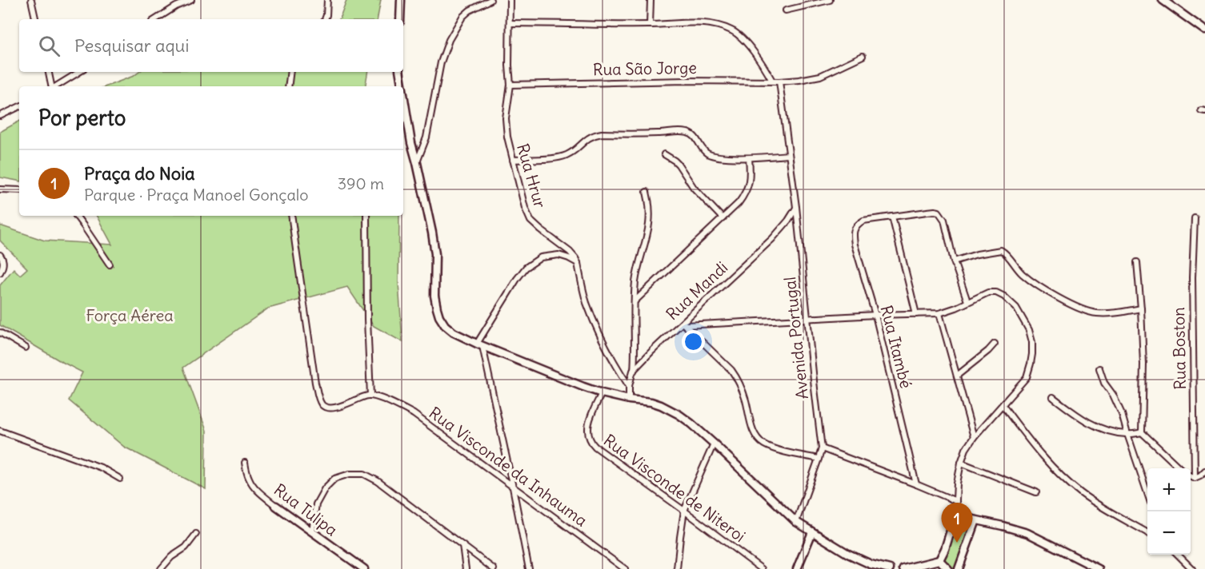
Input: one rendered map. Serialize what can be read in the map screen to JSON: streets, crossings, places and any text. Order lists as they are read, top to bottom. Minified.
{"streets":{"main road":["Rua Tulipa"],"street":["Rua São Jorge","Rua Hrur","Rua Mandi","Avenida Portugal","Rua Itambé","Rua Boston","Rua Visconde da Inhauma","Rua Visconde de Niteroi"]},"crossings":[["Rua São Jorge","Rua Hrur"],["Rua São Jorge","Avenida Portugal"],["Rua Mandi","Avenida Portugal"]],"parks":["Força Aérea"],"page":{"search":"Pesquisar aqui","heading":"Por perto","list":[{"mark":"1","name":"Praça do Noia","note":"Parque · Praça Manoel Gonçalo","value":"390 m"}],"map_buttons":["+","−"],"pins":"1"}}
